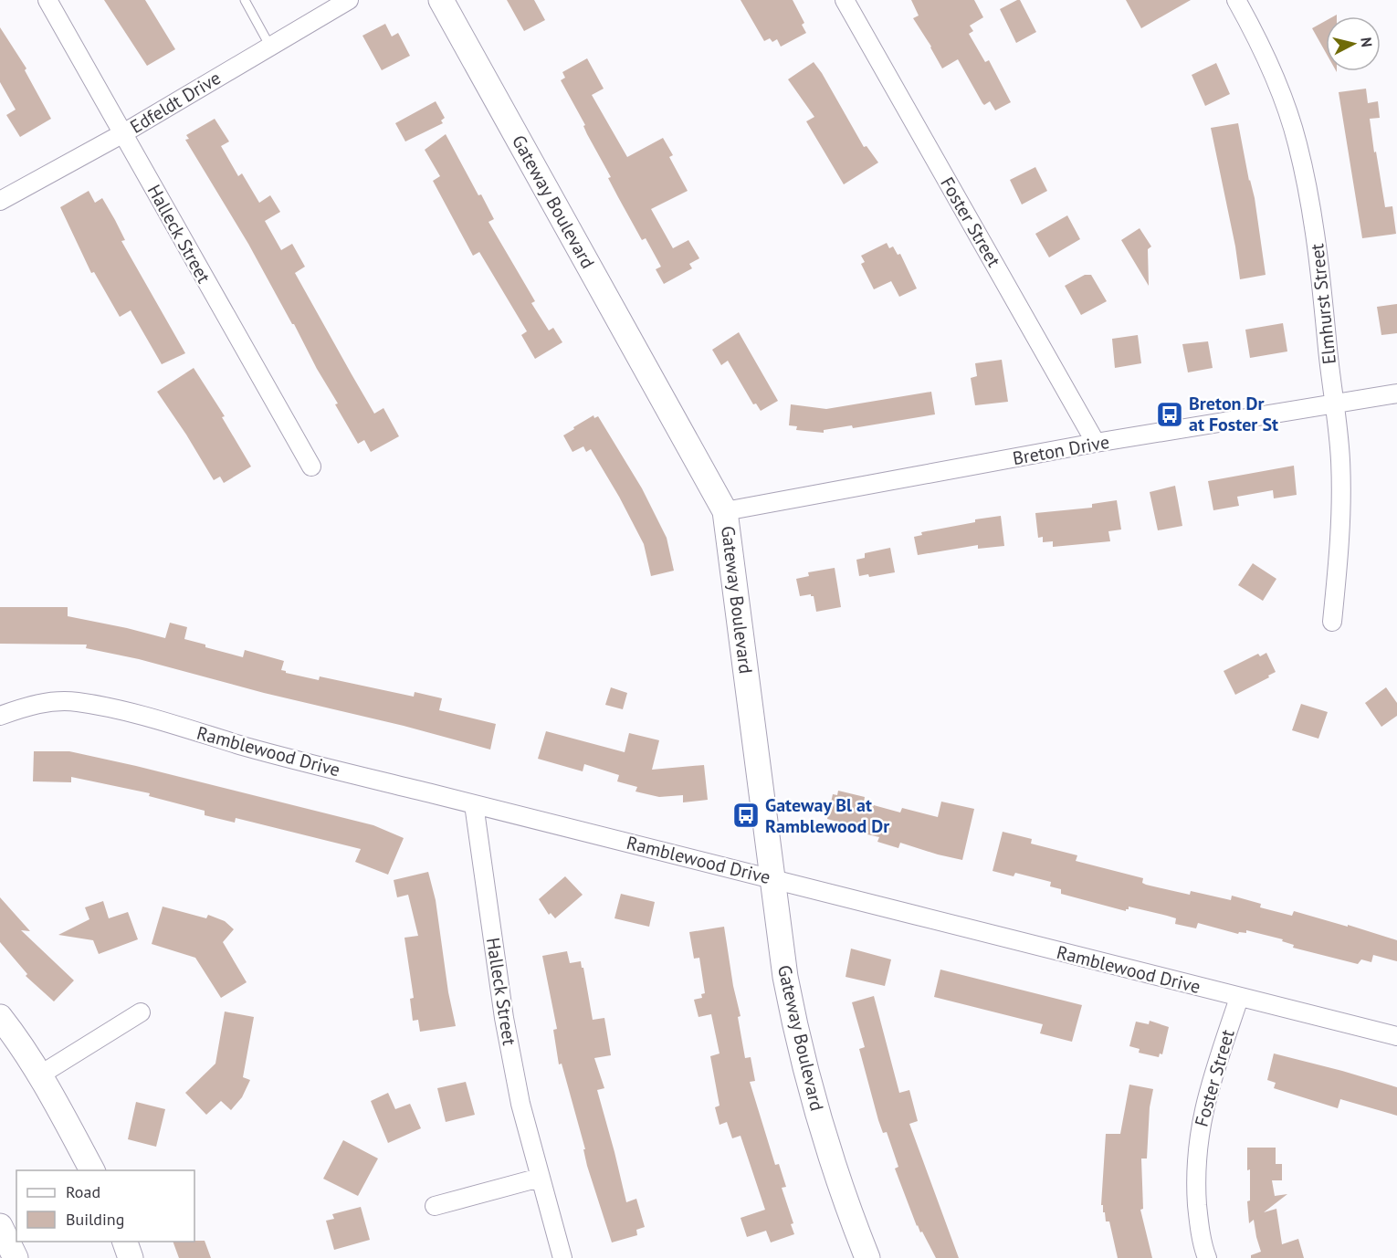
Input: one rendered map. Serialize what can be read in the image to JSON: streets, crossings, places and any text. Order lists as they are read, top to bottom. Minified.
{"streets":{"street":["Edfeldt Drive","Gateway Boulevard","Foster Street","Halleck Street","Elmhurst Street","Breton Drive","Ramblewood Drive"]},"crossings":[["Edfeldt Drive","Halleck Street"],["Gateway Boulevard","Breton Drive"],["Gateway Boulevard","Ramblewood Drive"],["Foster Street","Breton Drive"],["Foster Street","Ramblewood Drive"],["Halleck Street","Ramblewood Drive"],["Elmhurst Street","Breton Drive"]],"places":{"bus stop":["Breton Dr at Foster St","Gateway Bl at Ramblewood Dr"]},"legend":["Road","Building"],"north":"right"}
